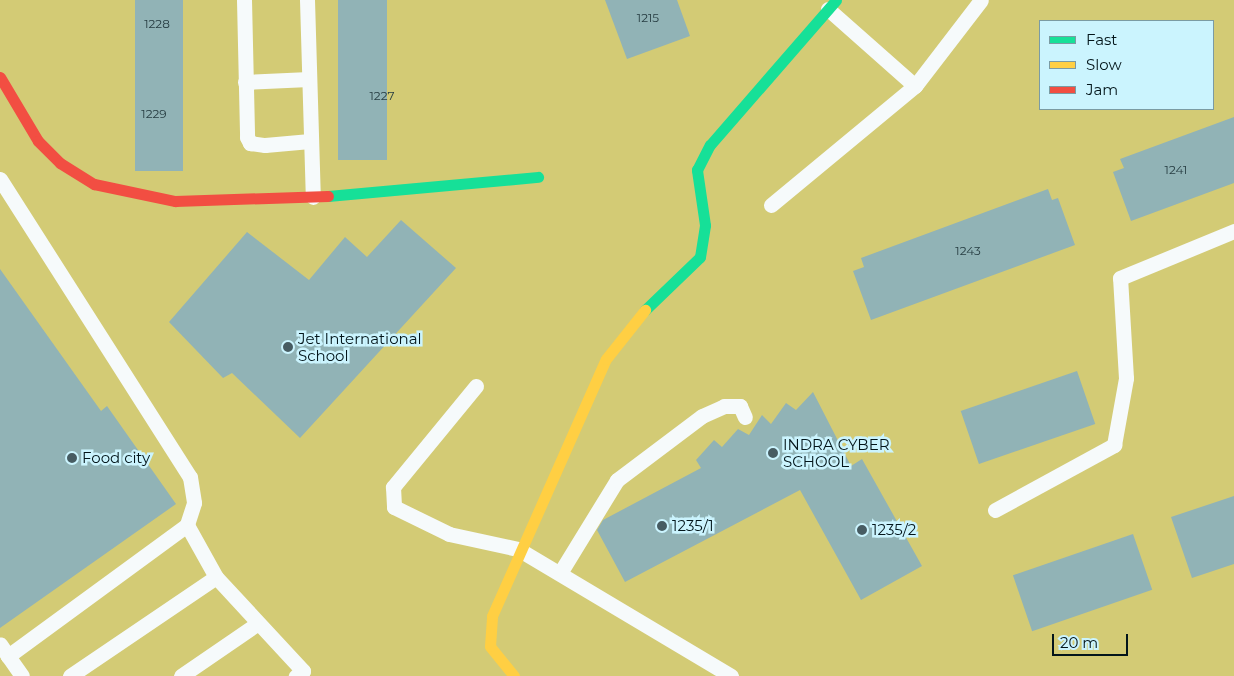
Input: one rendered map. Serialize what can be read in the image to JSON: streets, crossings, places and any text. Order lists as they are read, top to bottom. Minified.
{"places":["Jet International School","INDRA CYBER SCHOOL","Food city","1235/1","1235/2"],"house_numbers":["1215","1228","1227","1229","1241","1243"],"legend":["Fast","Slow","Jam"],"scale_bar":"20 m"}
